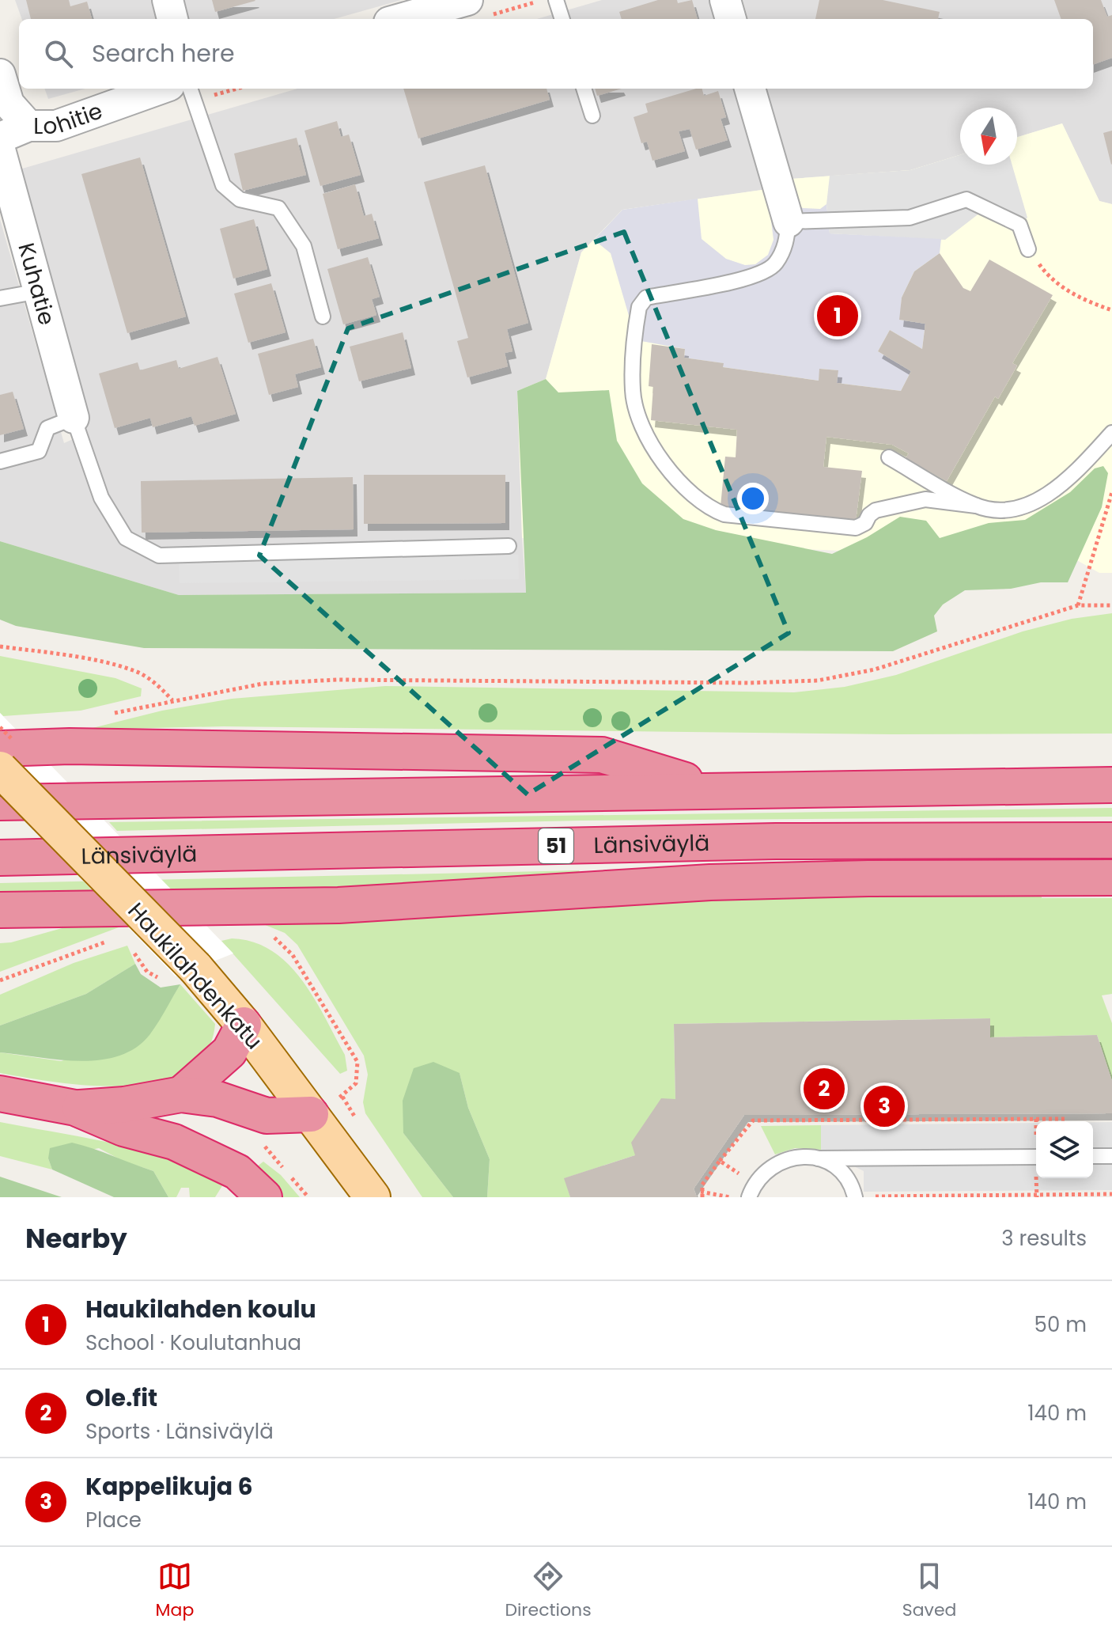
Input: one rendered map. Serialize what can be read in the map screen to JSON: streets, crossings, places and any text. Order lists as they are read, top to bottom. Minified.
{"streets":{"highway":["Länsiväylä","51"],"main road":["Haukilahdenkatu"],"street":["Lohitie","Kuhatie"]},"north":"bottom","page":{"search":"Search here","pins":["1","2","3"],"heading":["Nearby","3 results"],"list":[{"mark":"1","name":"Haukilahden koulu","note":"School · Koulutanhua","value":"50 m"},{"mark":"2","name":"Ole.fit","note":"Sports · Länsiväylä","value":"140 m"},{"mark":"3","name":"Kappelikuja 6","note":"Place","value":"140 m"}],"nav":["Map","Directions","Saved"]}}
